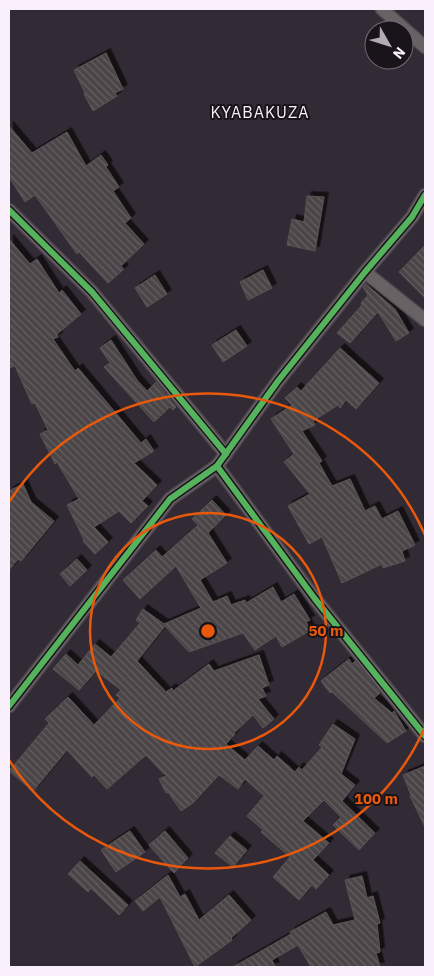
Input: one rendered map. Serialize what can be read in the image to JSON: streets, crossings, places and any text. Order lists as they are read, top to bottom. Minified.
{"districts":["KYABAKUZA"],"north":"bottom right","rings":["50 m","100 m"]}
